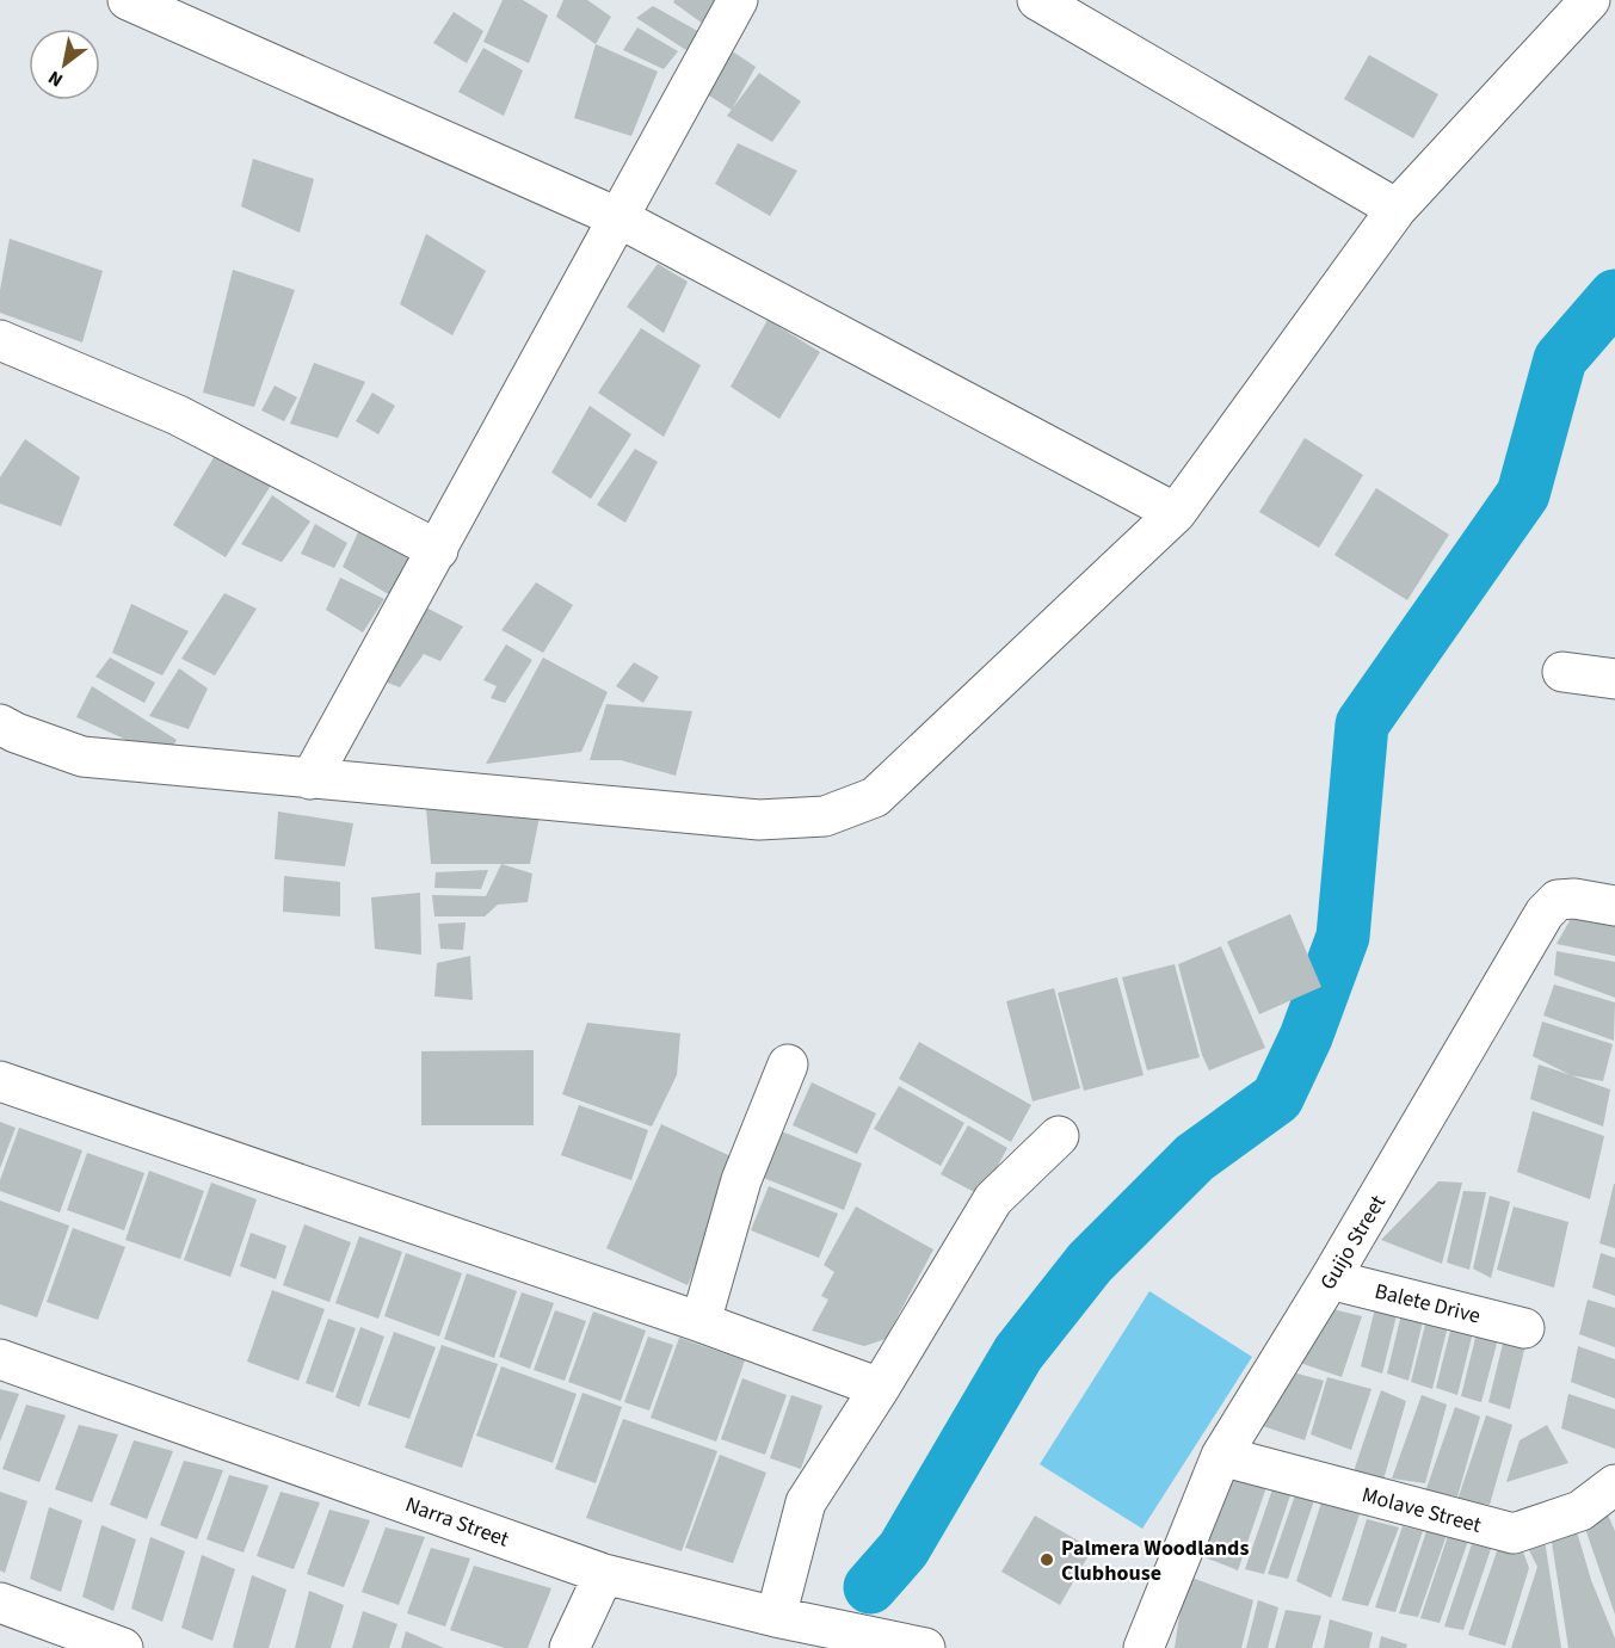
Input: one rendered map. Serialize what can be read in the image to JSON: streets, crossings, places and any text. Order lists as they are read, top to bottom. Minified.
{"streets":{"street":["Guijo Street","Balete Drive","Molave Street","Narra Street"]},"crossings":[["Guijo Street","Balete Drive"],["Guijo Street","Molave Street"]],"places":["Palmera Woodlands Clubhouse"],"north":"bottom left"}
